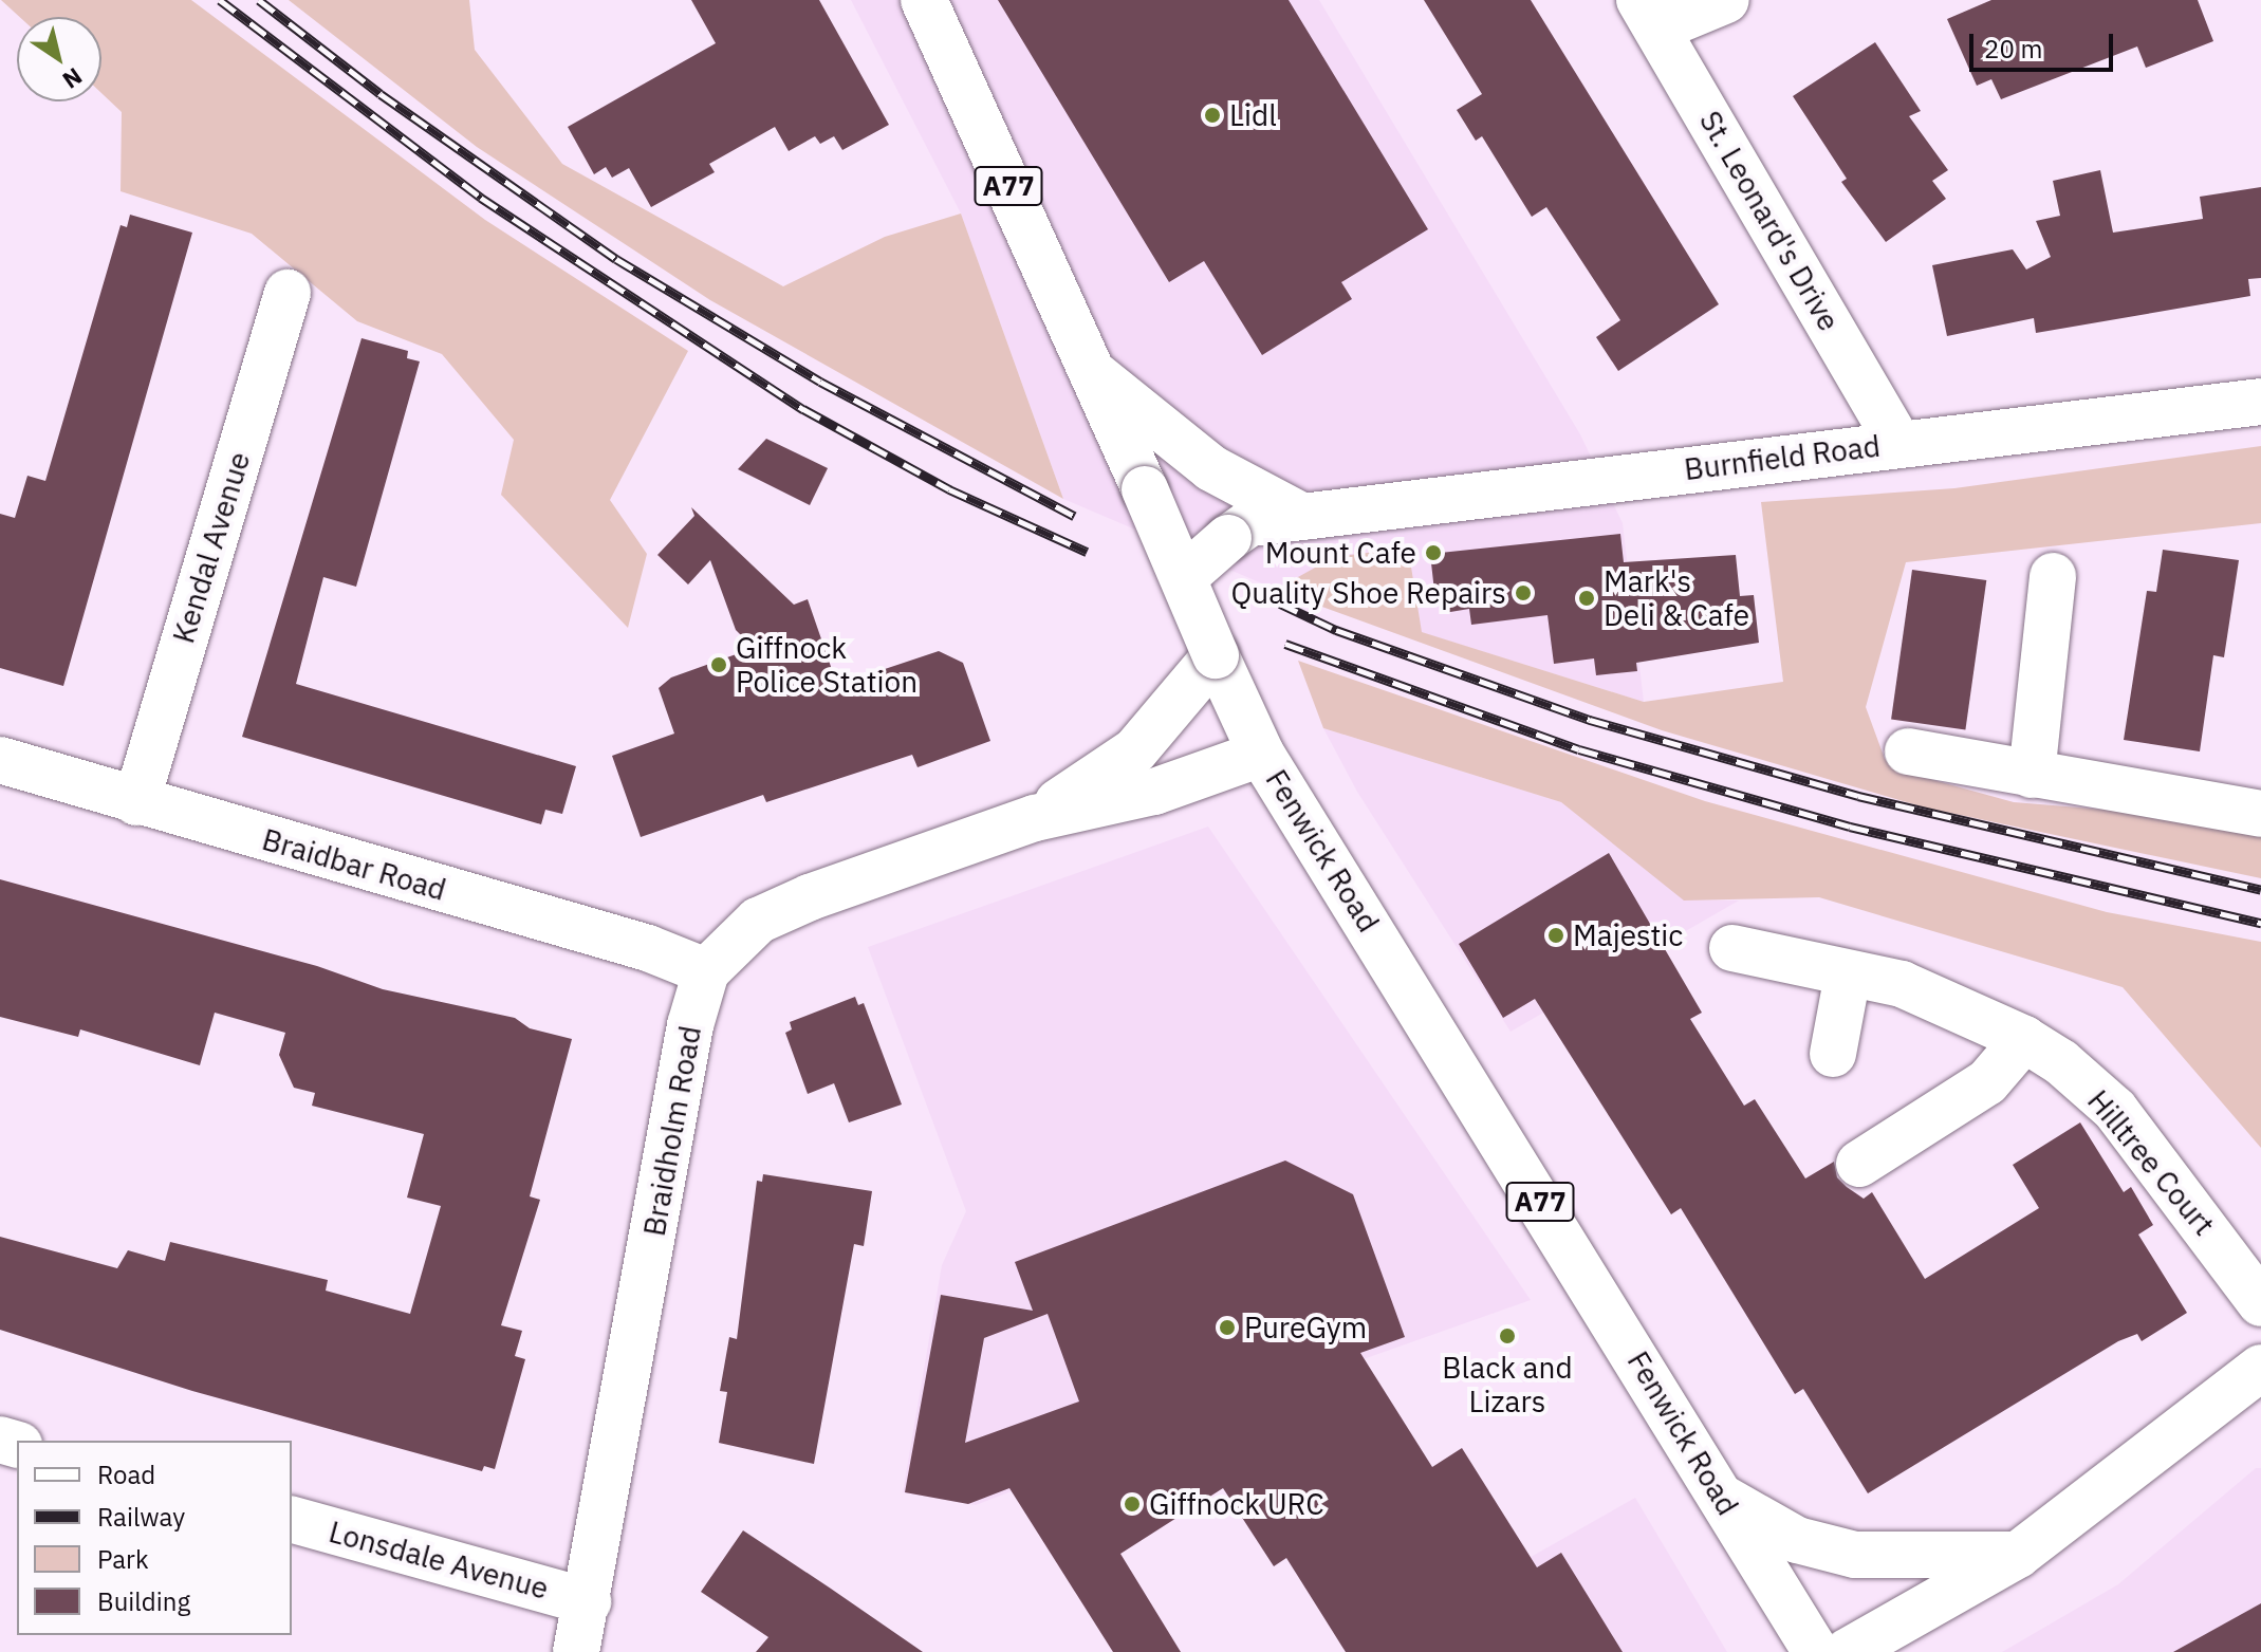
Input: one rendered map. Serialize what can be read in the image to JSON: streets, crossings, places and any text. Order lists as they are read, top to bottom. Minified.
{"streets":{"street":["A77","St. Leonard's Drive","Burnfield Road","Kendal Avenue","Fenwick Road","Braidbar Road","Braidholm Road","Hilltree Court","Lonsdale Avenue"]},"crossings":[["St. Leonard's Drive","Burnfield Road"],["Burnfield Road","Fenwick Road"],["Kendal Avenue","Braidbar Road"],["Fenwick Road","Braidholm Road"],["Braidbar Road","Braidholm Road"],["Braidholm Road","Lonsdale Avenue"]],"places":["Lidl","Mount Cafe","Quality Shoe Repairs","Mark's Deli & Cafe","Giffnock Police Station","Majestic","PureGym","Black and Lizars","Giffnock URC"],"legend":["Road","Railway","Park","Building"],"scale_bar":"20 m","north":"bottom right"}
